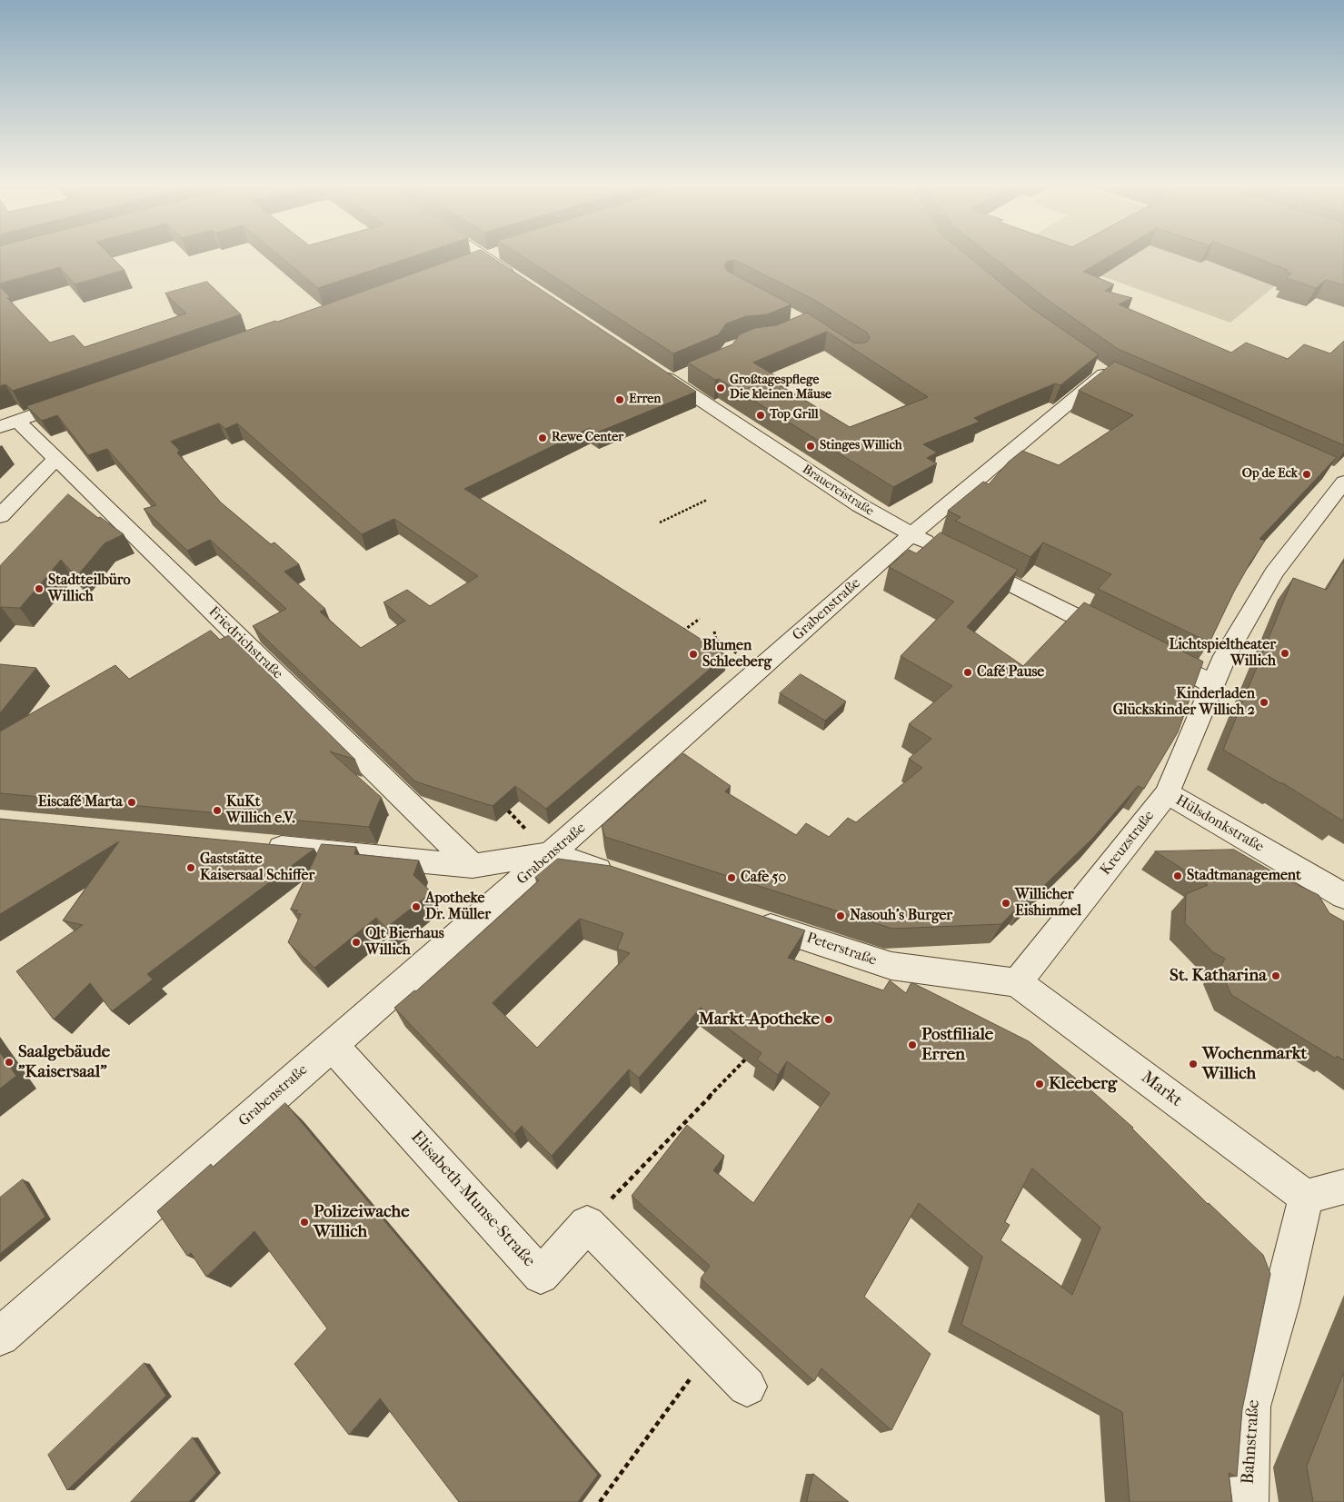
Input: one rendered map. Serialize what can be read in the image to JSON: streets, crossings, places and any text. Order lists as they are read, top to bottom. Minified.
{"streets":{"street":["Brauereistraße","Grabenstraße","Friedrichstraße","Hülsdonkstraße","Kreuzstraße","Peterstraße","Markt","Elisabeth-Munse-Straße","Bahnstraße"]},"crossings":[["Brauereistraße","Grabenstraße"],["Grabenstraße","Elisabeth-Munse-Straße"],["Hülsdonkstraße","Kreuzstraße"],["Kreuzstraße","Peterstraße"],["Kreuzstraße","Markt"],["Peterstraße","Markt"],["Markt","Bahnstraße"]],"places":["Großtagespflege Die kleinen Mäuse","Erren","Top Grill","Rewe Center","Stinges Willich","Op de Eck","Stadtteilbüro Willich","Lichtspieltheater Willich","Blumen Schleeberg","Café Pause","Kinderladen Glückskinder Willich 2","Eiscafé Marta","KuKt Willich e.V.","Gaststätte Kaisersaal Schiffer","Stadtmanagement","Cafe 50","Willicher Eishimmel","Apotheke Dr. Müller","Nasouh’s Burger","Qlt Bierhaus Willich","St. Katharina","Markt-Apotheke","Postfiliale Erren","Saalgebäude \"Kaisersaal\"","Wochenmarkt Willich","Kleeberg","Polizeiwache Willich"]}
